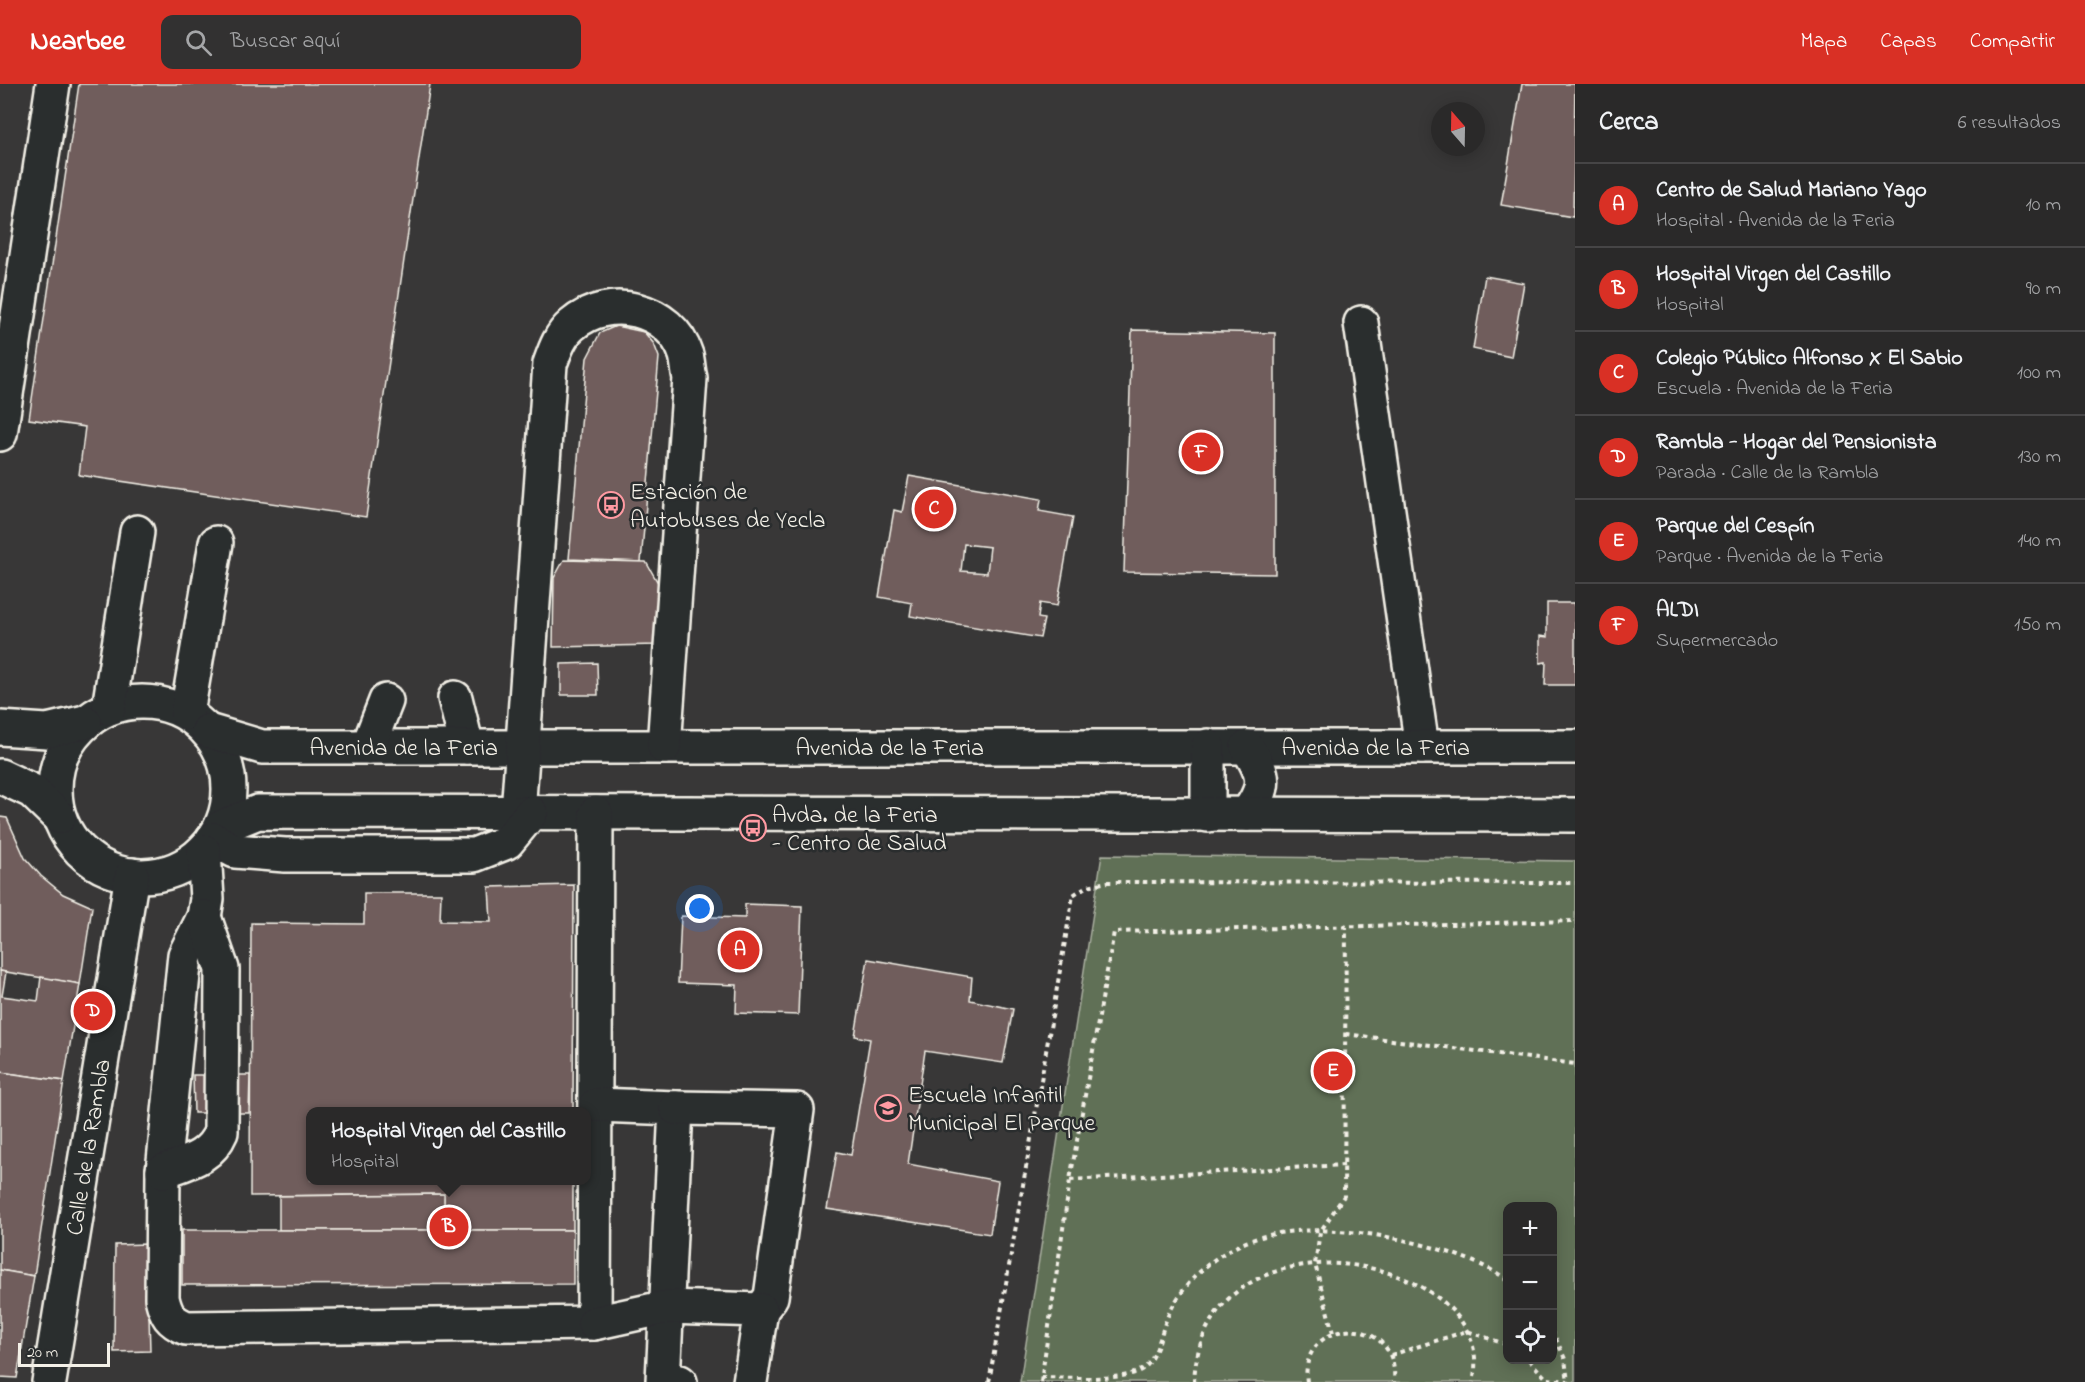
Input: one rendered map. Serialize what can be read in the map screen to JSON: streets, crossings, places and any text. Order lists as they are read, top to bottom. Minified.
{"streets":{"street":["Avenida de la Feria","Calle de la Rambla"]},"crossings":[["Avenida de la Feria","Calle de la Rambla"]],"places":{"bus stop":["Estación de Autobuses de Yecla","Avda. de la Feria - Centro de Salud"],"school or university":["Escuela Infantil Municipal El Parque"]},"scale_bar":"20 m","north":"top","page":{"header":"Nearbee","search":"Buscar aquí","nav":["Mapa","Capas","Compartir"],"heading":["Cerca","6 resultados"],"list":[{"mark":"A","name":"Centro de Salud Mariano Yago","note":"Hospital · Avenida de la Feria","value":"10 m"},{"mark":"B","name":"Hospital Virgen del Castillo","note":"Hospital","value":"90 m"},{"mark":"C","name":"Colegio Público Alfonso X El Sabio","note":"Escuela · Avenida de la Feria","value":"100 m"},{"mark":"D","name":"Rambla - Hogar del Pensionista","note":"Parada · Calle de la Rambla","value":"130 m"},{"mark":"E","name":"Parque del Cespín","note":"Parque · Avenida de la Feria","value":"140 m"},{"mark":"F","name":"ALDI","note":"Supermercado","value":"150 m"}],"pins":["F","C","A","D","E","B"],"popup":["Hospital Virgen del Castillo","Hospital"],"map_buttons":["+","−"],"scale":"20 m"}}
